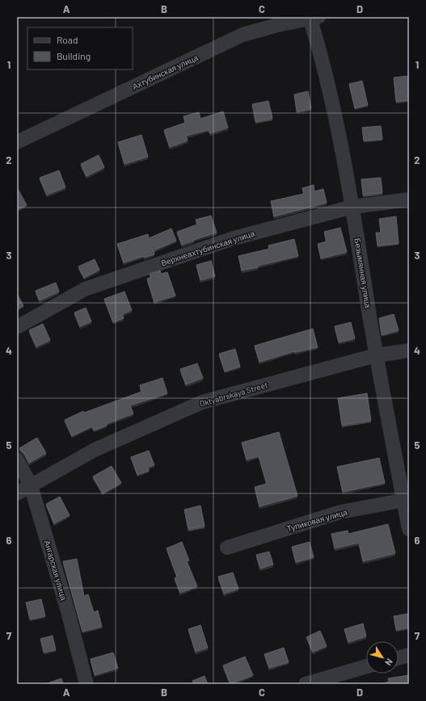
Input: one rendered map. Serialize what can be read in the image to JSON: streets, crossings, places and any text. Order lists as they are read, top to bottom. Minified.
{"streets":{"street":["Ахтубинская улица","Верхнеахтубинская улица","Безымянная улица","Oktyabrskaya Street","Тупиковая улица","Ангарская улица"]},"crossings":[["Ахтубинская улица","Безымянная улица"],["Верхнеахтубинская улица","Безымянная улица"],["Безымянная улица","Oktyabrskaya Street"],["Безымянная улица","Тупиковая улица"],["Oktyabrskaya Street","Ангарская улица"]],"legend":["Road","Building"],"north":"bottom right","grid":{"columns":["A","B","C","D"],"rows":["1","2","3","4","5","6","7"]}}
